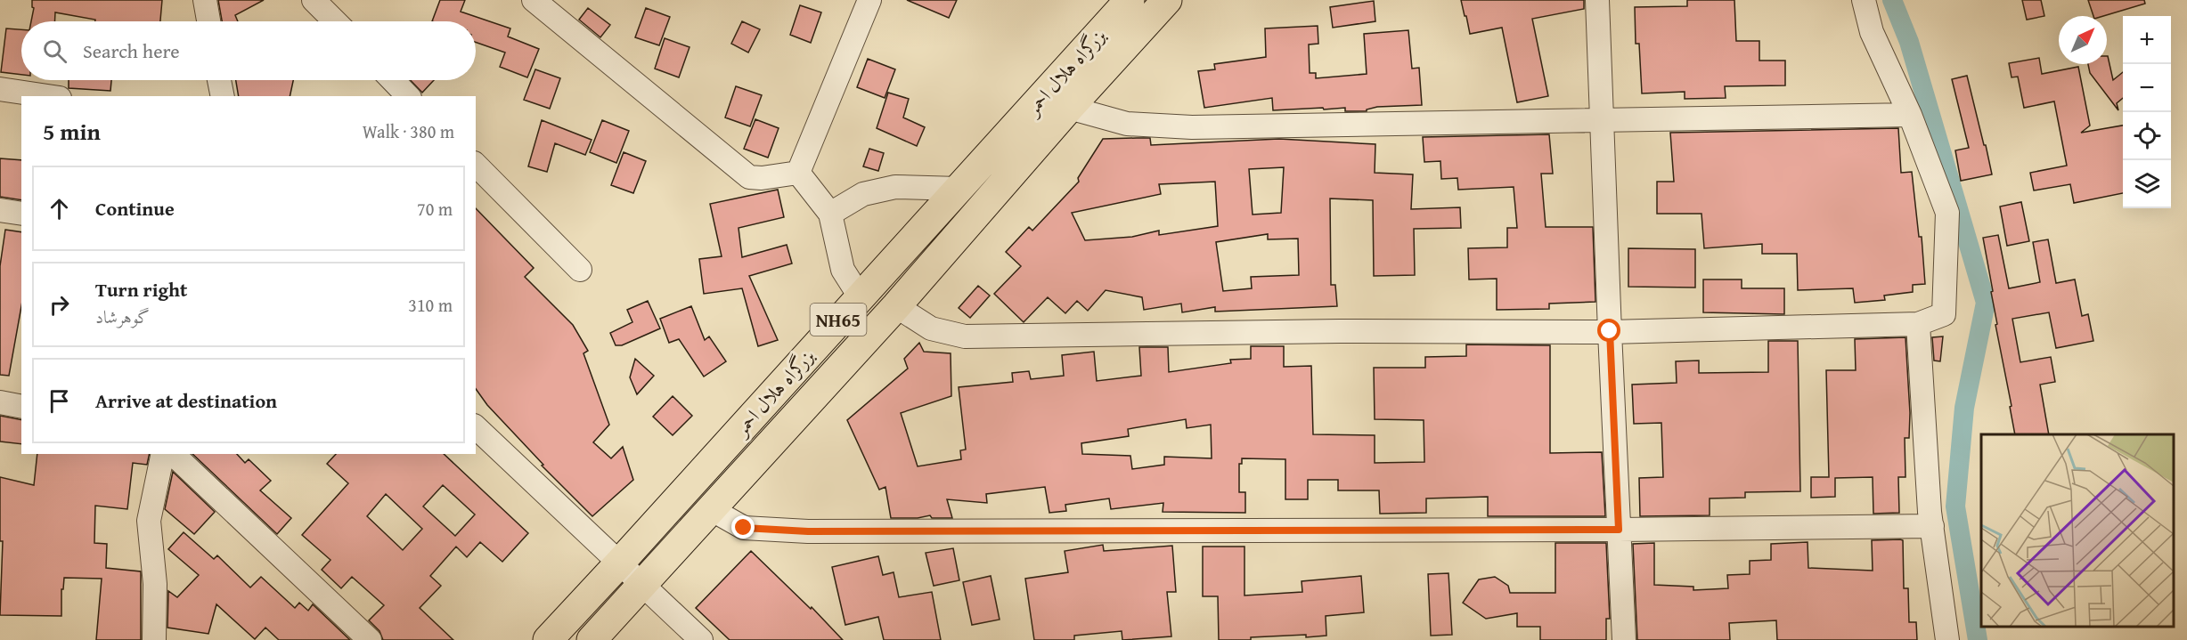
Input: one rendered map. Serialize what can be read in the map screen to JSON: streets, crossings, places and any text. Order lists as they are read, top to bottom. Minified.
{"streets":{"highway":["بزرگراه هلال احمر","NH65"]},"north":"top right","page":{"map_buttons":["+","−"],"search":"Search here","heading":["5 min","Walk · 380 m"],"list":[["Continue","70 m"],["Turn right","گوهرشاد","310 m"],"Arrive at destination"]}}
